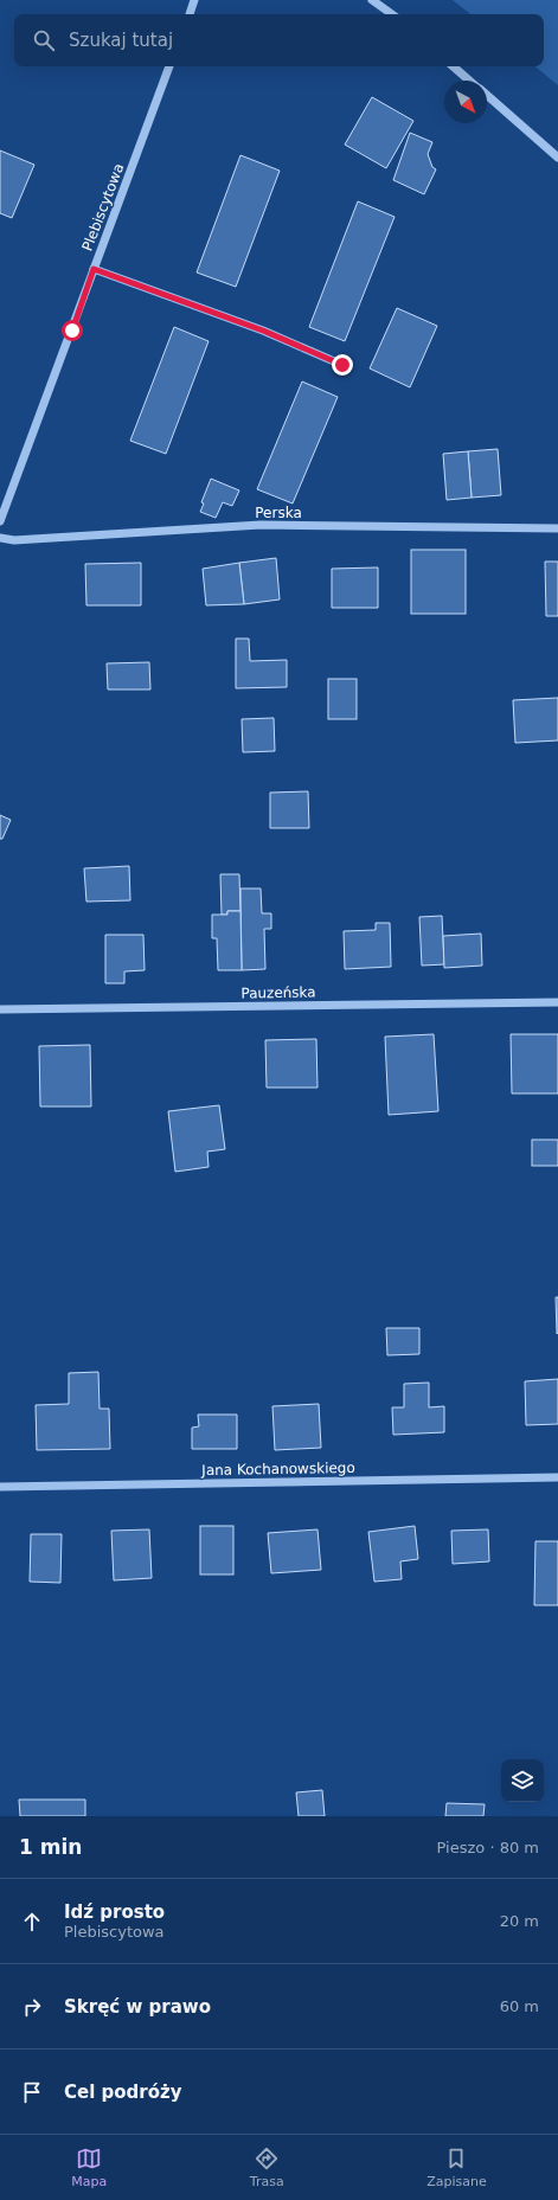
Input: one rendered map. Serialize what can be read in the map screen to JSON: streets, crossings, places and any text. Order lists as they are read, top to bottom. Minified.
{"streets":{"street":["Plebiscytowa","Perska","Pauzeńska","Jana Kochanowskiego"]},"north":"bottom right","page":{"search":"Szukaj tutaj","heading":["1 min","Pieszo · 80 m"],"list":[["Idź prosto","Plebiscytowa","20 m"],["Skręć w prawo","60 m"],"Cel podróży"],"nav":["Mapa","Trasa","Zapisane"]}}
